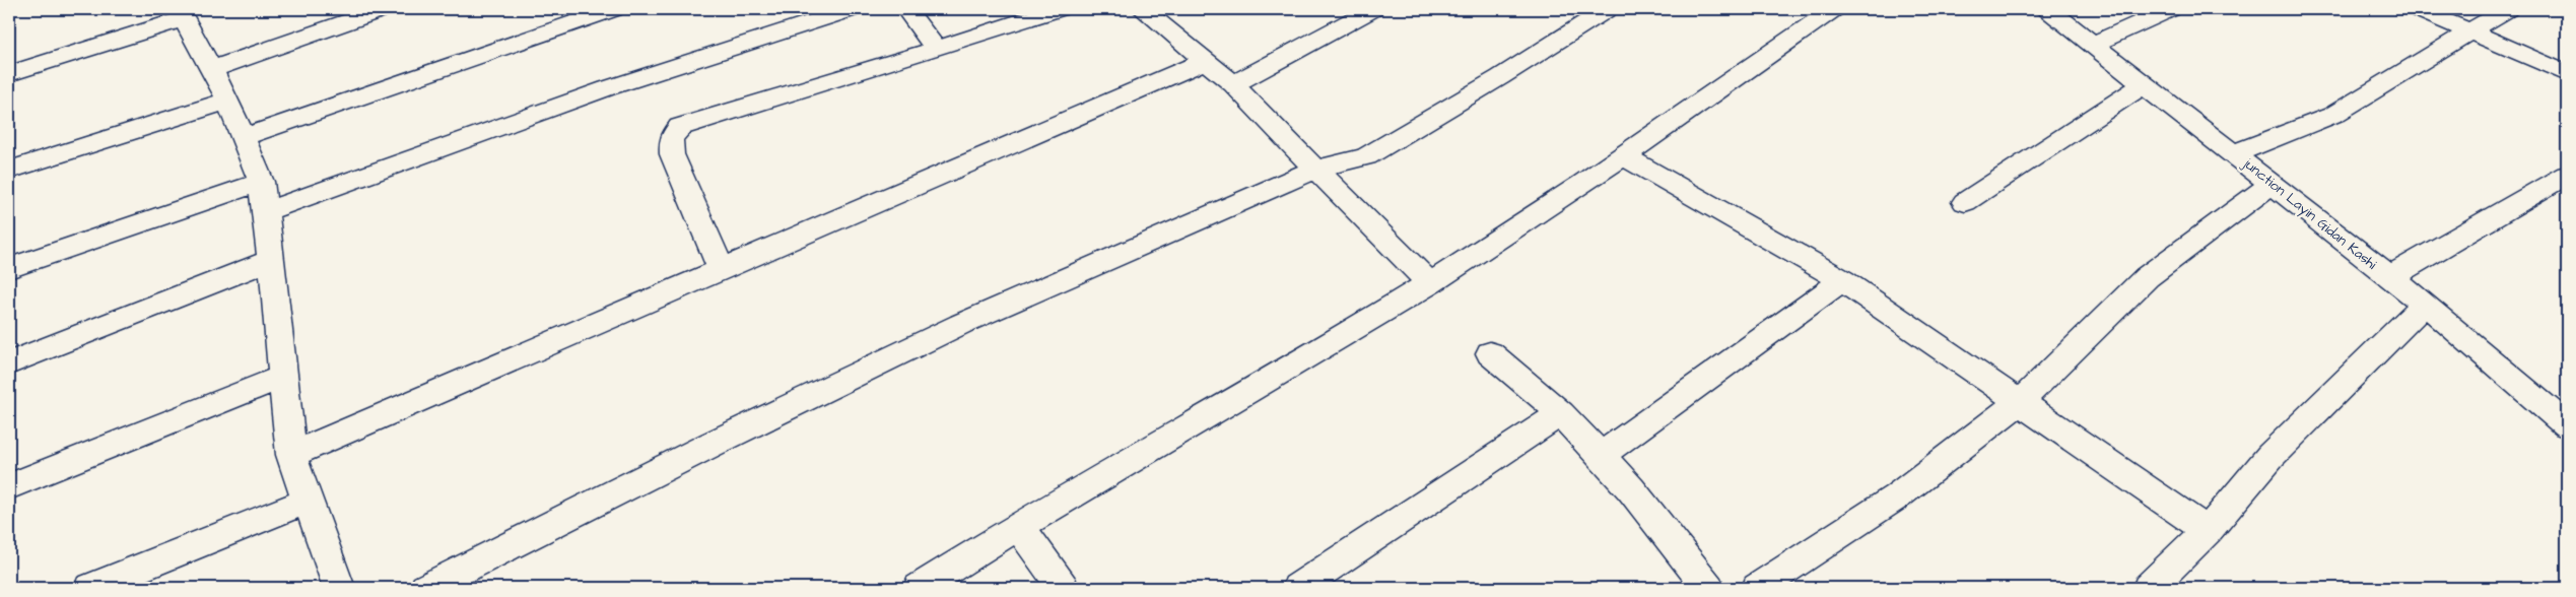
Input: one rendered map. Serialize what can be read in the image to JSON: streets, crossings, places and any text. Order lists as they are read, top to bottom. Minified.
{"streets":{"street":["junction Layin Gidan Kashi"]}}
